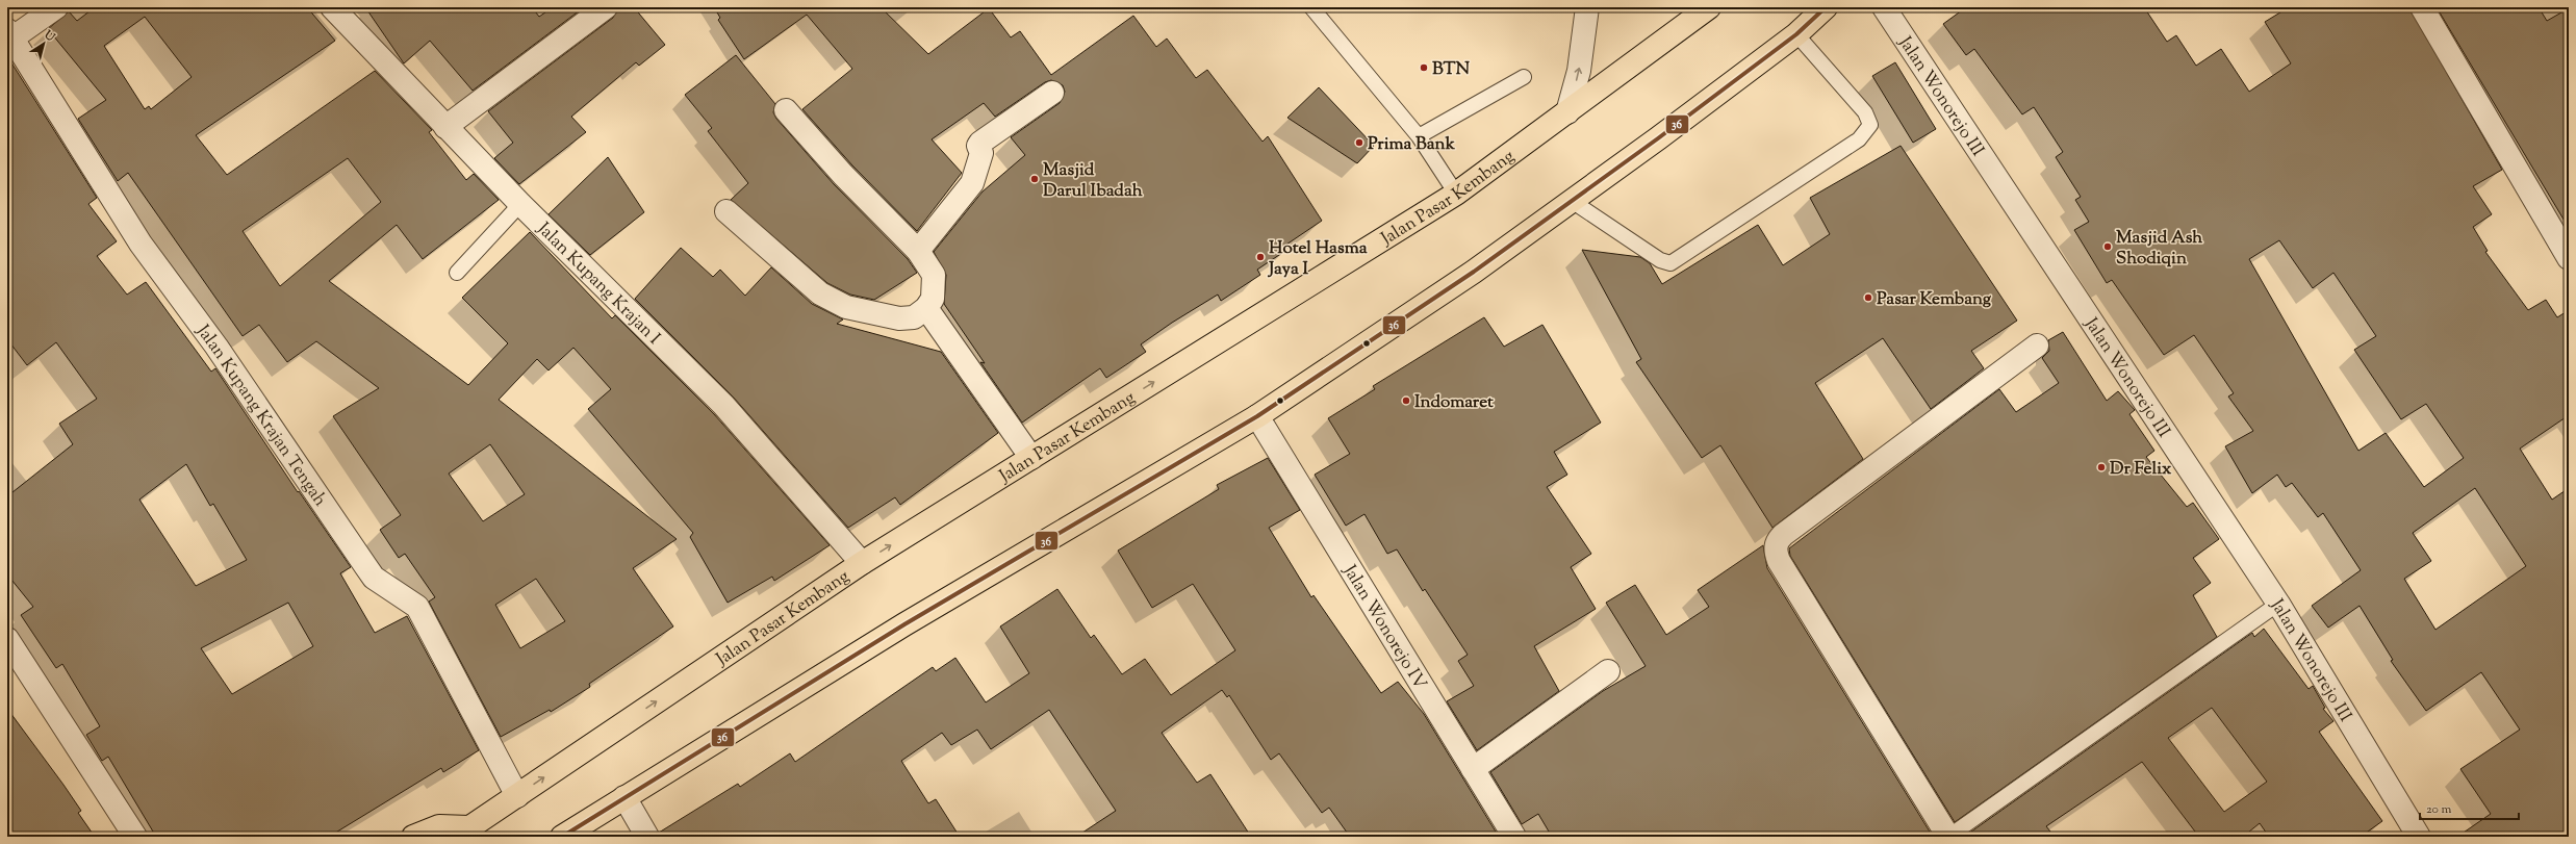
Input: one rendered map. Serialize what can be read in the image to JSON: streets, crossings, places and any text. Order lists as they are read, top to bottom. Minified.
{"streets":{"main road":["Jalan Pasar Kembang"],"street":["Jalan Wonorejo III","Jalan Kupang Krajan I","Jalan Kupang Krajan Tengah","Jalan Wonorejo IV"]},"crossings":[["Jalan Pasar Kembang","Jalan Kupang Krajan I"],["Jalan Pasar Kembang","Jalan Kupang Krajan Tengah"]],"places":["BTN","Prima Bank","Masjid Darul Ibadah","Masjid Ash Shodiqin","Hotel Hasma Jaya I","Pasar Kembang","Indomaret","Dr Felix"],"lines":["transit line 36"],"scale_bar":"20 m","north":"top right"}
